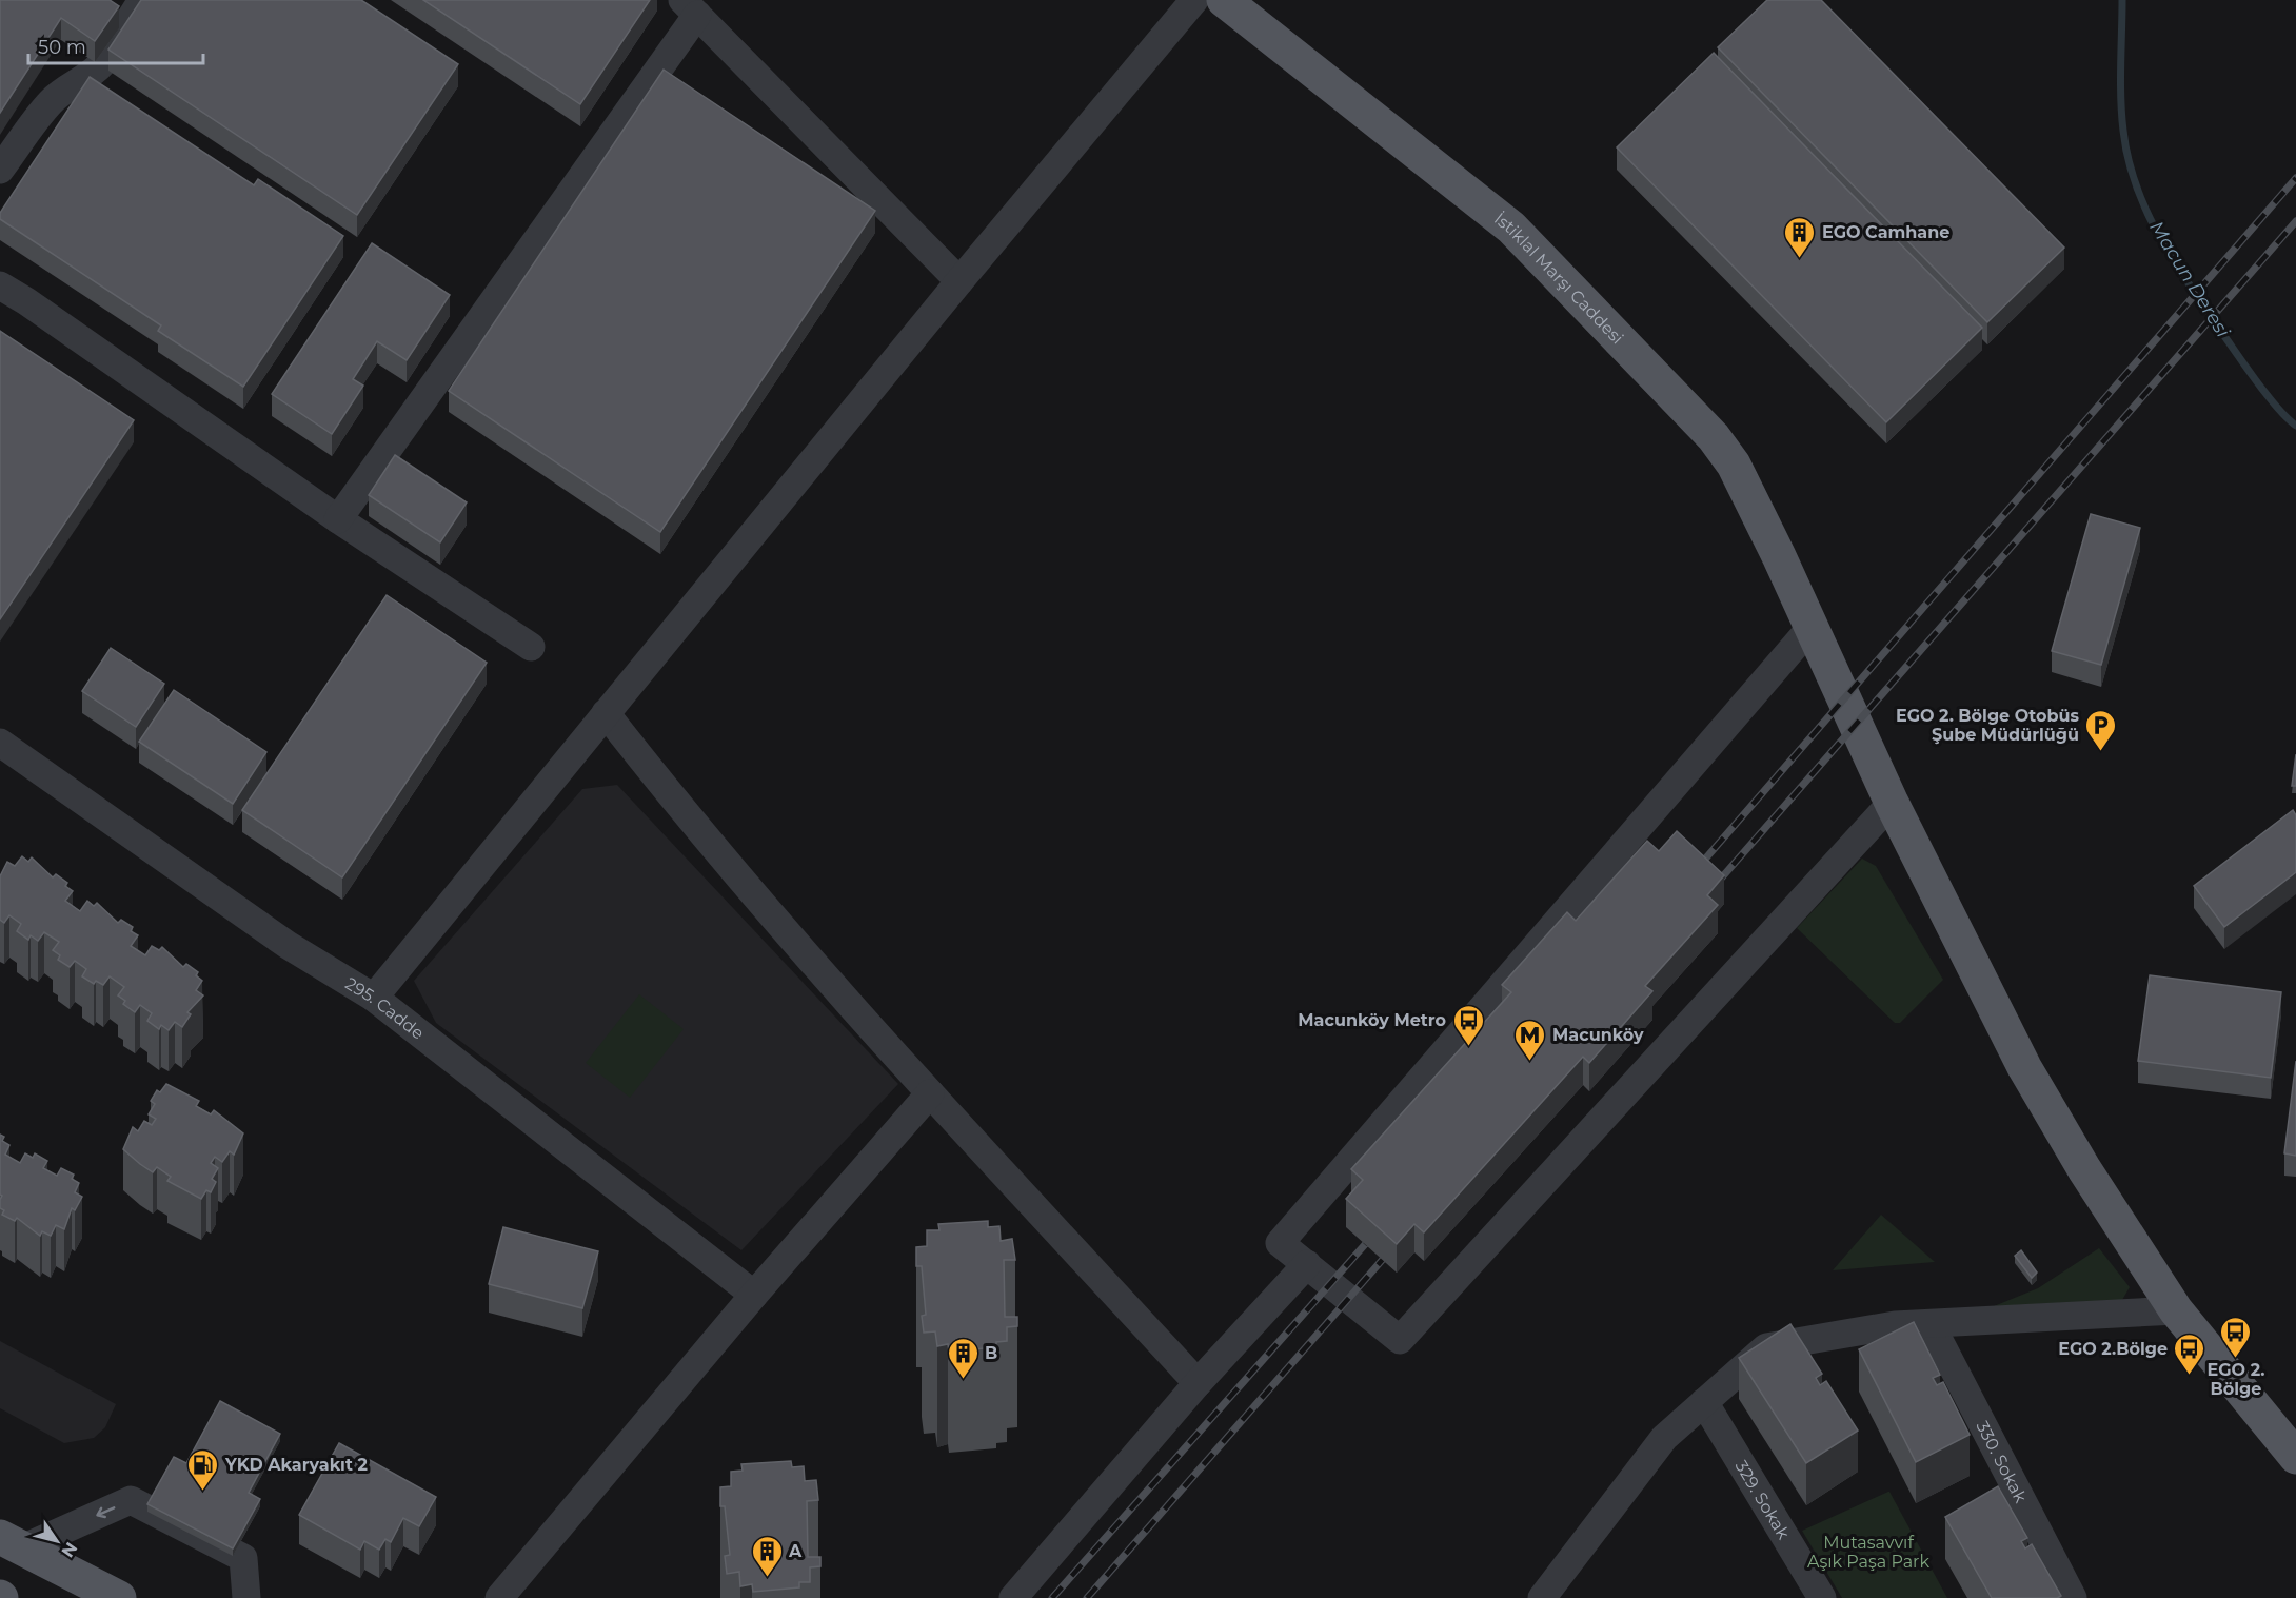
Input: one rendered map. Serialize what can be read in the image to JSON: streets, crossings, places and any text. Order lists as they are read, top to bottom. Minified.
{"streets":{"main road":["İstiklal Marşı Caddesi"],"street":["295. Cadde","330. Sokak","329. Sokak"]},"water":["Macun Deresi"],"parks":["Mutasavvıf Aşık Paşa Park"],"places":{"building":["EGO Camhane","B","A"],"parking":["EGO 2. Bölge Otobüs Şube Müdürlüğü"],"bus stop":["Macunköy Metro","EGO 2. Bölge","EGO 2.Bölge"],"metro station":["Macunköy"],"fuel station":["YKD Akaryakıt 2"]},"scale_bar":"50 m","north":"bottom right"}
